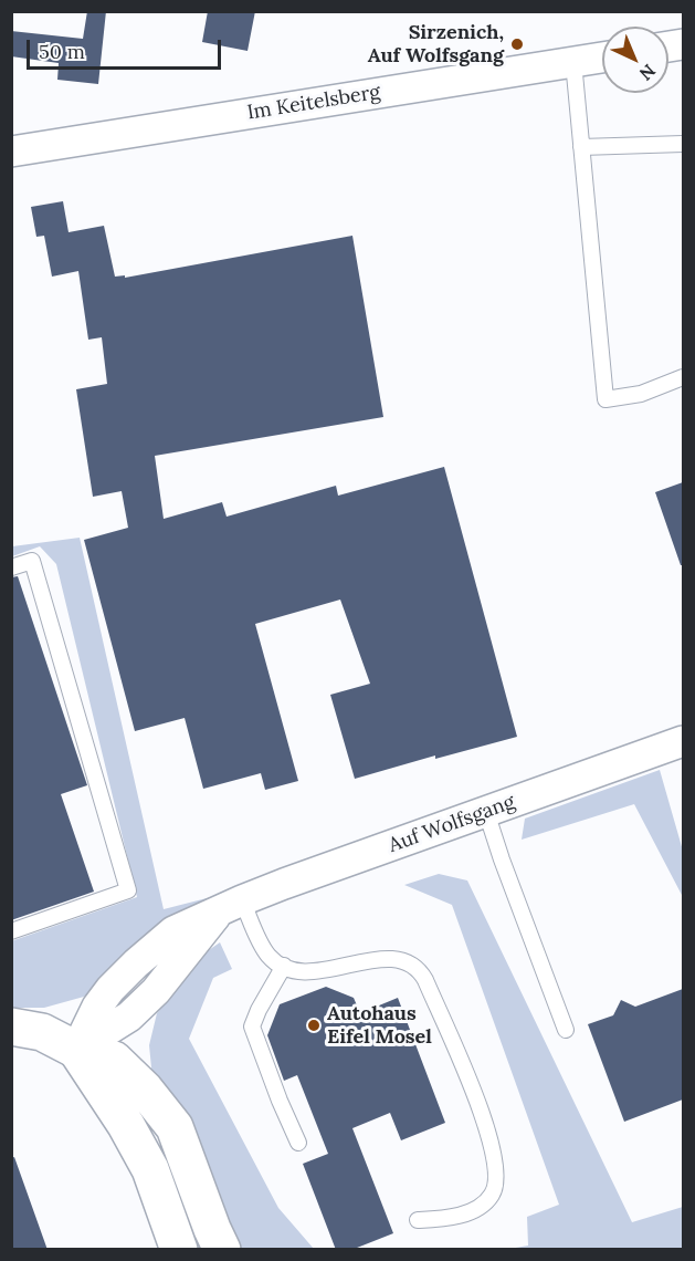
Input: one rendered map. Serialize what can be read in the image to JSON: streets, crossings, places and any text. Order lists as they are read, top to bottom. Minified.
{"streets":{"street":["Im Keitelsberg","Auf Wolfsgang"]},"places":["Sirzenich, Auf Wolfsgang","Autohaus Eifel Mosel"],"scale_bar":"50 m","north":"bottom right"}
